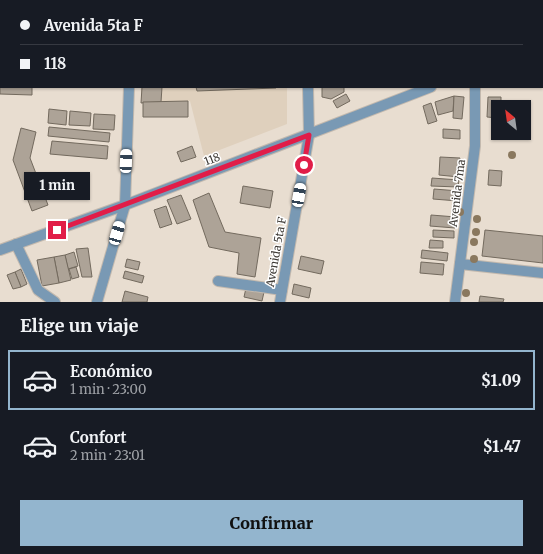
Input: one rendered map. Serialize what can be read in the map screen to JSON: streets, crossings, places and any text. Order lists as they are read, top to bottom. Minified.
{"streets":{"street":["118","Avenida 7ma","Avenida 5ta F"]},"crossings":[["118","Avenida 5ta F"]],"north":"top left","page":{"banner":["Avenida 5ta F","118"],"bubble":"1 min","heading":"Elige un viaje","list":[{"name":"Económico","note":"1 min · 23:00","value":"$1.09"},{"name":"Confort","note":"2 min · 23:01","value":"$1.47"}],"buttons":"Confirmar"}}
